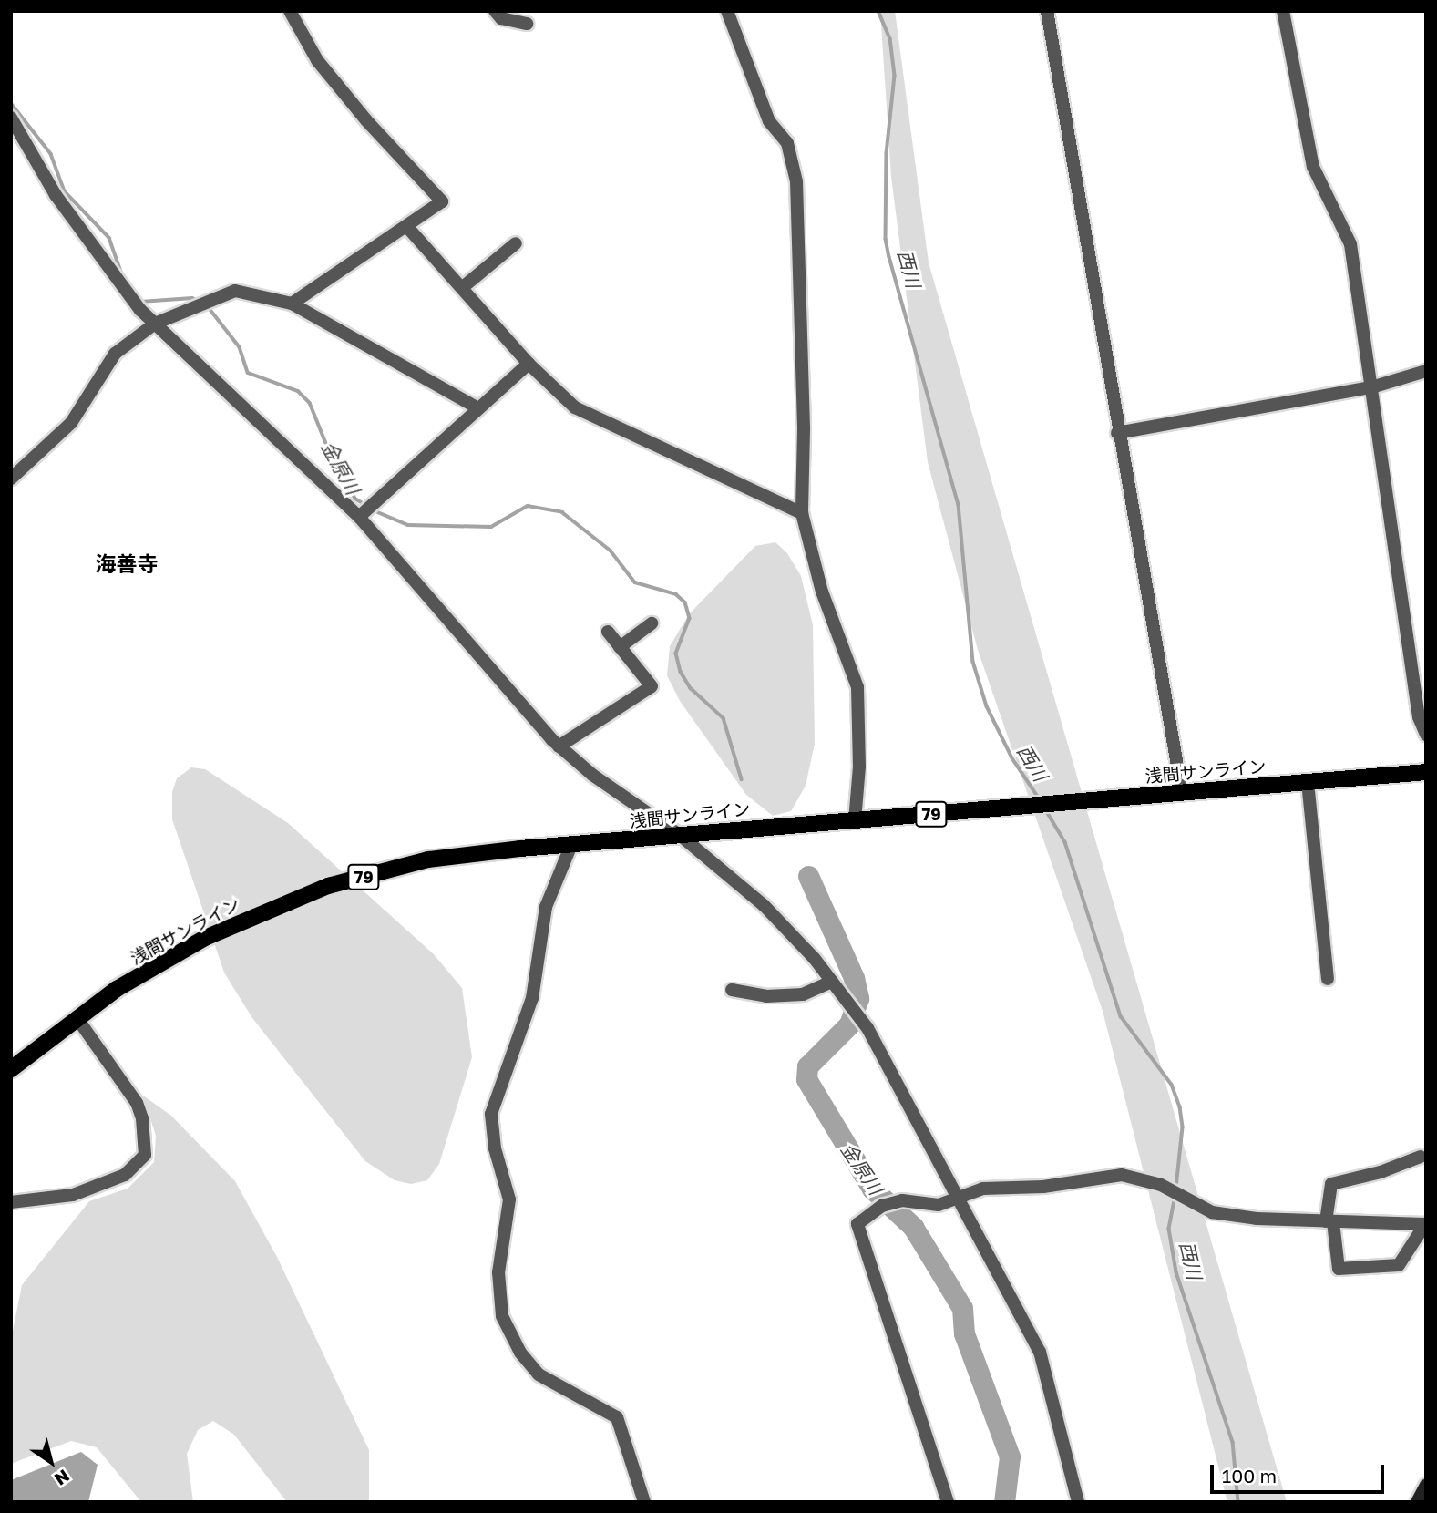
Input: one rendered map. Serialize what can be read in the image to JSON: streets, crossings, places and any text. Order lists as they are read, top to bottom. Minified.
{"streets":{"main road":["浅間サンライン","79"]},"districts":["海善寺"],"water":["西川","金原川"],"scale_bar":"100 m","north":"bottom right"}
